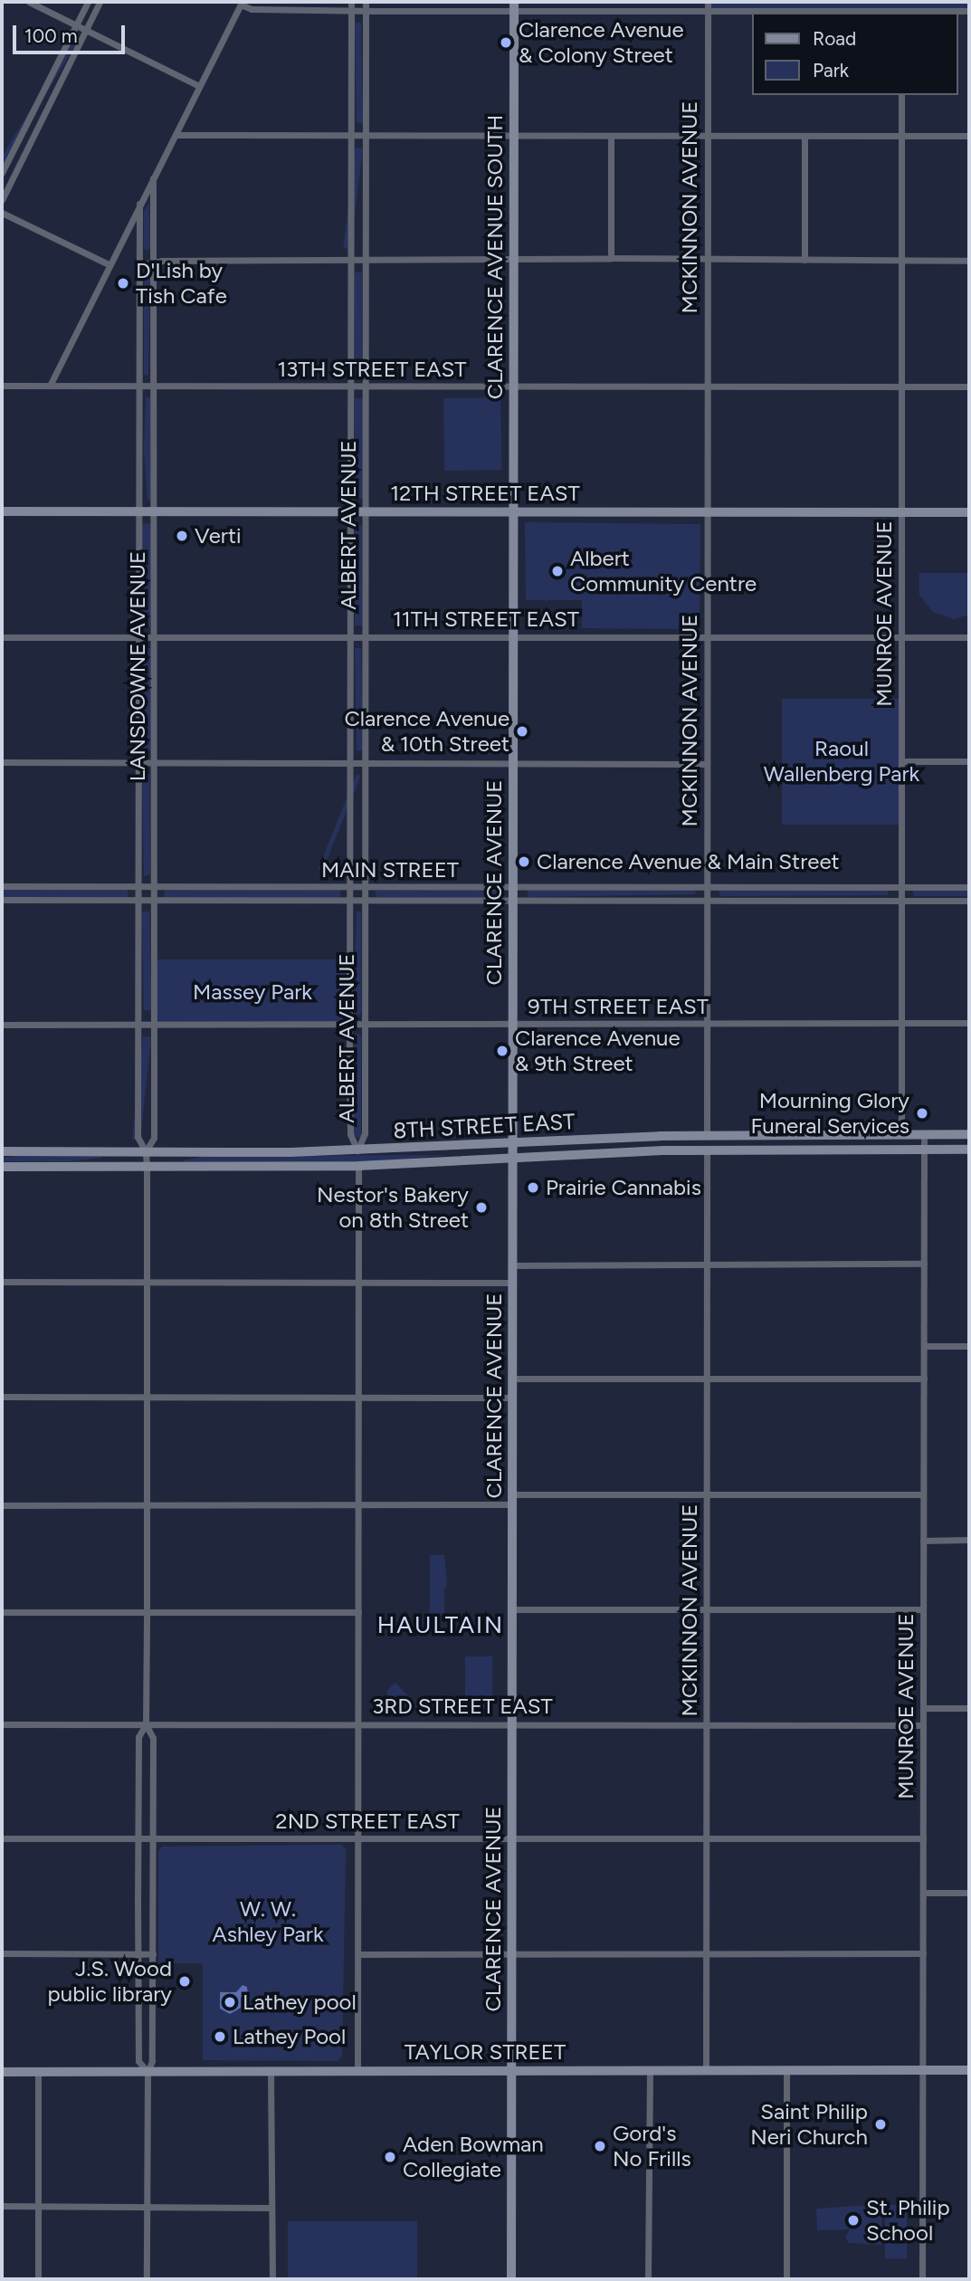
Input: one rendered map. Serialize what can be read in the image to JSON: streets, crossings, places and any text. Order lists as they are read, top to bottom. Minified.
{"streets":{"main road":["CLARENCE AVENUE SOUTH","12TH STREET EAST","CLARENCE AVENUE","8TH STREET EAST","TAYLOR STREET"],"street":["MCKINNON AVENUE","13TH STREET EAST","ALBERT AVENUE","MUNROE AVENUE","11TH STREET EAST","LANSDOWNE AVENUE","MAIN STREET","9TH STREET EAST","3RD STREET EAST","2ND STREET EAST"]},"crossings":[["MCKINNON AVENUE","13TH STREET EAST"],["MCKINNON AVENUE","12TH STREET EAST"],["MCKINNON AVENUE","11TH STREET EAST"],["MCKINNON AVENUE","MAIN STREET"],["MCKINNON AVENUE","9TH STREET EAST"],["MCKINNON AVENUE","8TH STREET EAST"],["MCKINNON AVENUE","3RD STREET EAST"],["MCKINNON AVENUE","2ND STREET EAST"],["MCKINNON AVENUE","TAYLOR STREET"],["CLARENCE AVENUE SOUTH","13TH STREET EAST"],["CLARENCE AVENUE SOUTH","12TH STREET EAST"],["CLARENCE AVENUE SOUTH","CLARENCE AVENUE"],["13TH STREET EAST","ALBERT AVENUE"],["13TH STREET EAST","MUNROE AVENUE"],["13TH STREET EAST","LANSDOWNE AVENUE"],["12TH STREET EAST","ALBERT AVENUE"],["12TH STREET EAST","MUNROE AVENUE"],["12TH STREET EAST","LANSDOWNE AVENUE"],["12TH STREET EAST","CLARENCE AVENUE"],["ALBERT AVENUE","11TH STREET EAST"],["ALBERT AVENUE","MAIN STREET"],["ALBERT AVENUE","9TH STREET EAST"],["ALBERT AVENUE","8TH STREET EAST"],["MUNROE AVENUE","11TH STREET EAST"],["MUNROE AVENUE","MAIN STREET"],["MUNROE AVENUE","9TH STREET EAST"],["MUNROE AVENUE","8TH STREET EAST"],["MUNROE AVENUE","3RD STREET EAST"],["MUNROE AVENUE","2ND STREET EAST"],["MUNROE AVENUE","TAYLOR STREET"],["11TH STREET EAST","LANSDOWNE AVENUE"],["11TH STREET EAST","CLARENCE AVENUE"],["LANSDOWNE AVENUE","MAIN STREET"],["LANSDOWNE AVENUE","9TH STREET EAST"],["LANSDOWNE AVENUE","8TH STREET EAST"],["LANSDOWNE AVENUE","3RD STREET EAST"],["LANSDOWNE AVENUE","2ND STREET EAST"],["LANSDOWNE AVENUE","TAYLOR STREET"],["MAIN STREET","CLARENCE AVENUE"],["CLARENCE AVENUE","9TH STREET EAST"],["CLARENCE AVENUE","8TH STREET EAST"],["CLARENCE AVENUE","3RD STREET EAST"],["CLARENCE AVENUE","2ND STREET EAST"],["CLARENCE AVENUE","TAYLOR STREET"]],"districts":["HAULTAIN"],"parks":["Raoul Wallenberg Park","Massey Park","W. W. Ashley Park"],"places":["Clarence Avenue & Colony Street","D'Lish by Tish Cafe","Verti","Albert Community Centre","Clarence Avenue & 10th Street","Clarence Avenue & Main Street","Clarence Avenue & 9th Street","Mourning Glory Funeral Services","Prairie Cannabis","Nestor's Bakery on 8th Street","J.S. Wood public library","Lathey pool","Lathey Pool","Saint Philip Neri Church","Gord's No Frills","Aden Bowman Collegiate","St. Philip School"],"legend":["Road","Park"],"scale_bar":"100 m"}
